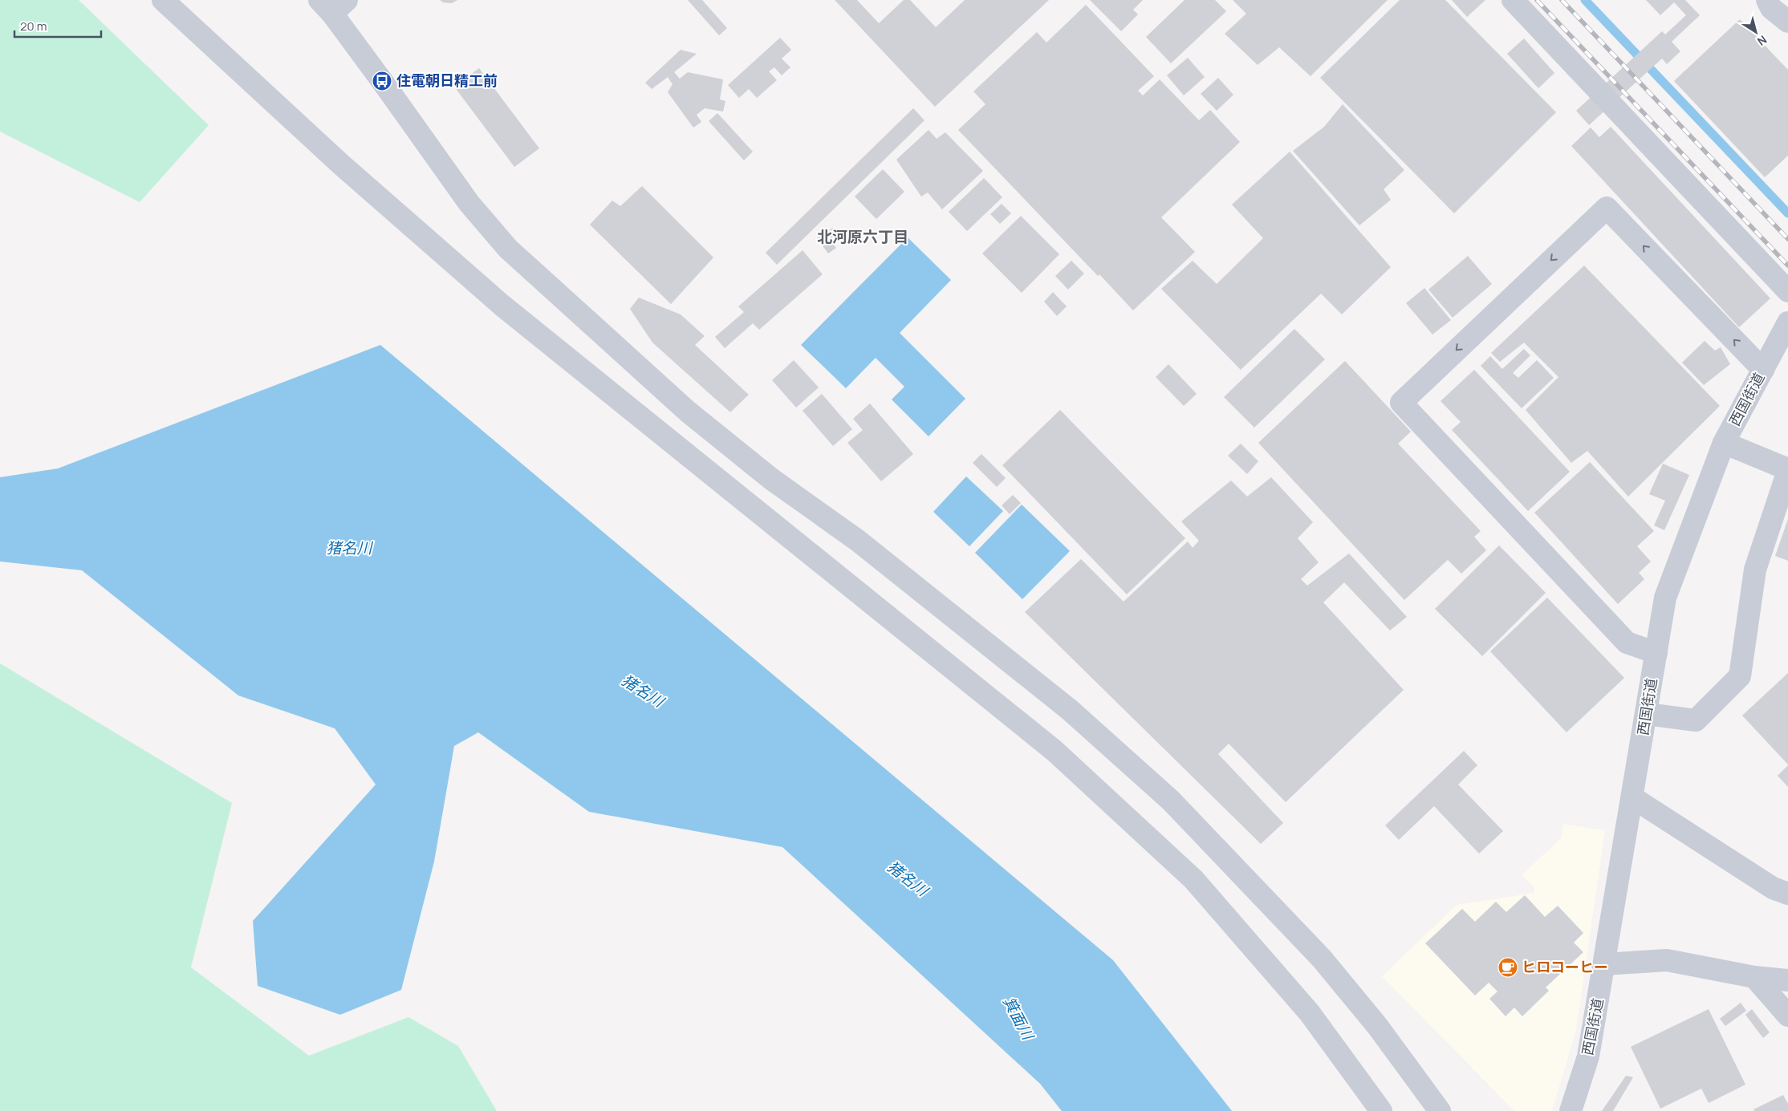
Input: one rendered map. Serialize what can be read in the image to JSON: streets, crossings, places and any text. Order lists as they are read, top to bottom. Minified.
{"streets":{"street":["西国街道"]},"districts":["北河原六丁目"],"water":["猪名川","箕面川"],"places":{"bus stop":["住電朝日精工前"],"cafe":["ヒロコーヒー"]},"scale_bar":"20 m","north":"bottom right"}
